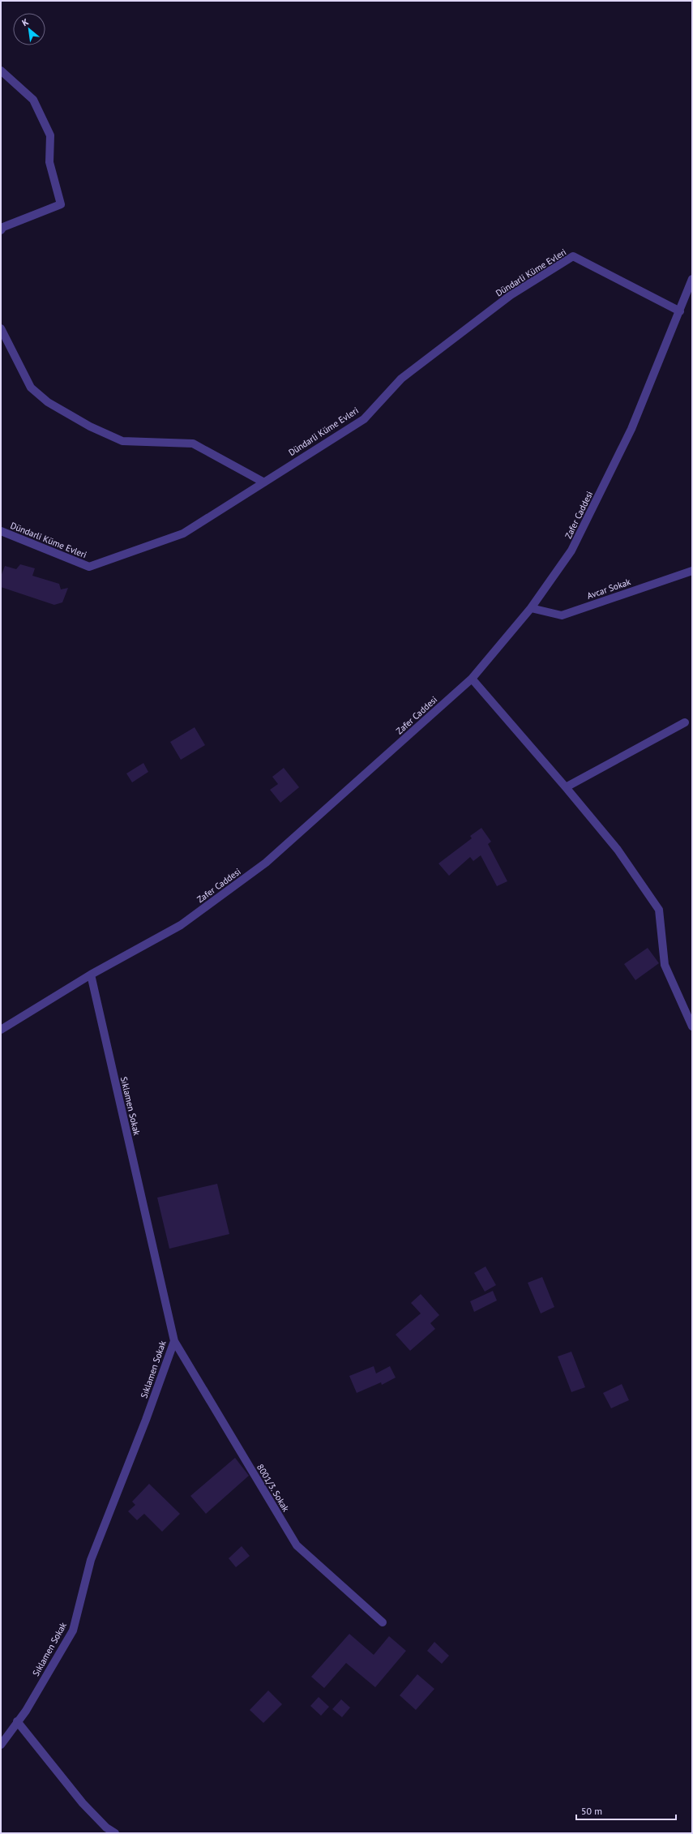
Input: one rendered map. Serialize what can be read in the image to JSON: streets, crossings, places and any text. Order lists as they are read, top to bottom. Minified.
{"streets":{"street":["Dündarli Küme Evleri","Zafer Caddesi","Avcar Sokak","Sıklamen Sokak","8001/3. Sokak"]},"crossings":[["Dündarli Küme Evleri","Zafer Caddesi"],["Zafer Caddesi","Avcar Sokak"],["Zafer Caddesi","Sıklamen Sokak"],["Sıklamen Sokak","8001/3. Sokak"]],"scale_bar":"50 m","north":"top left"}
